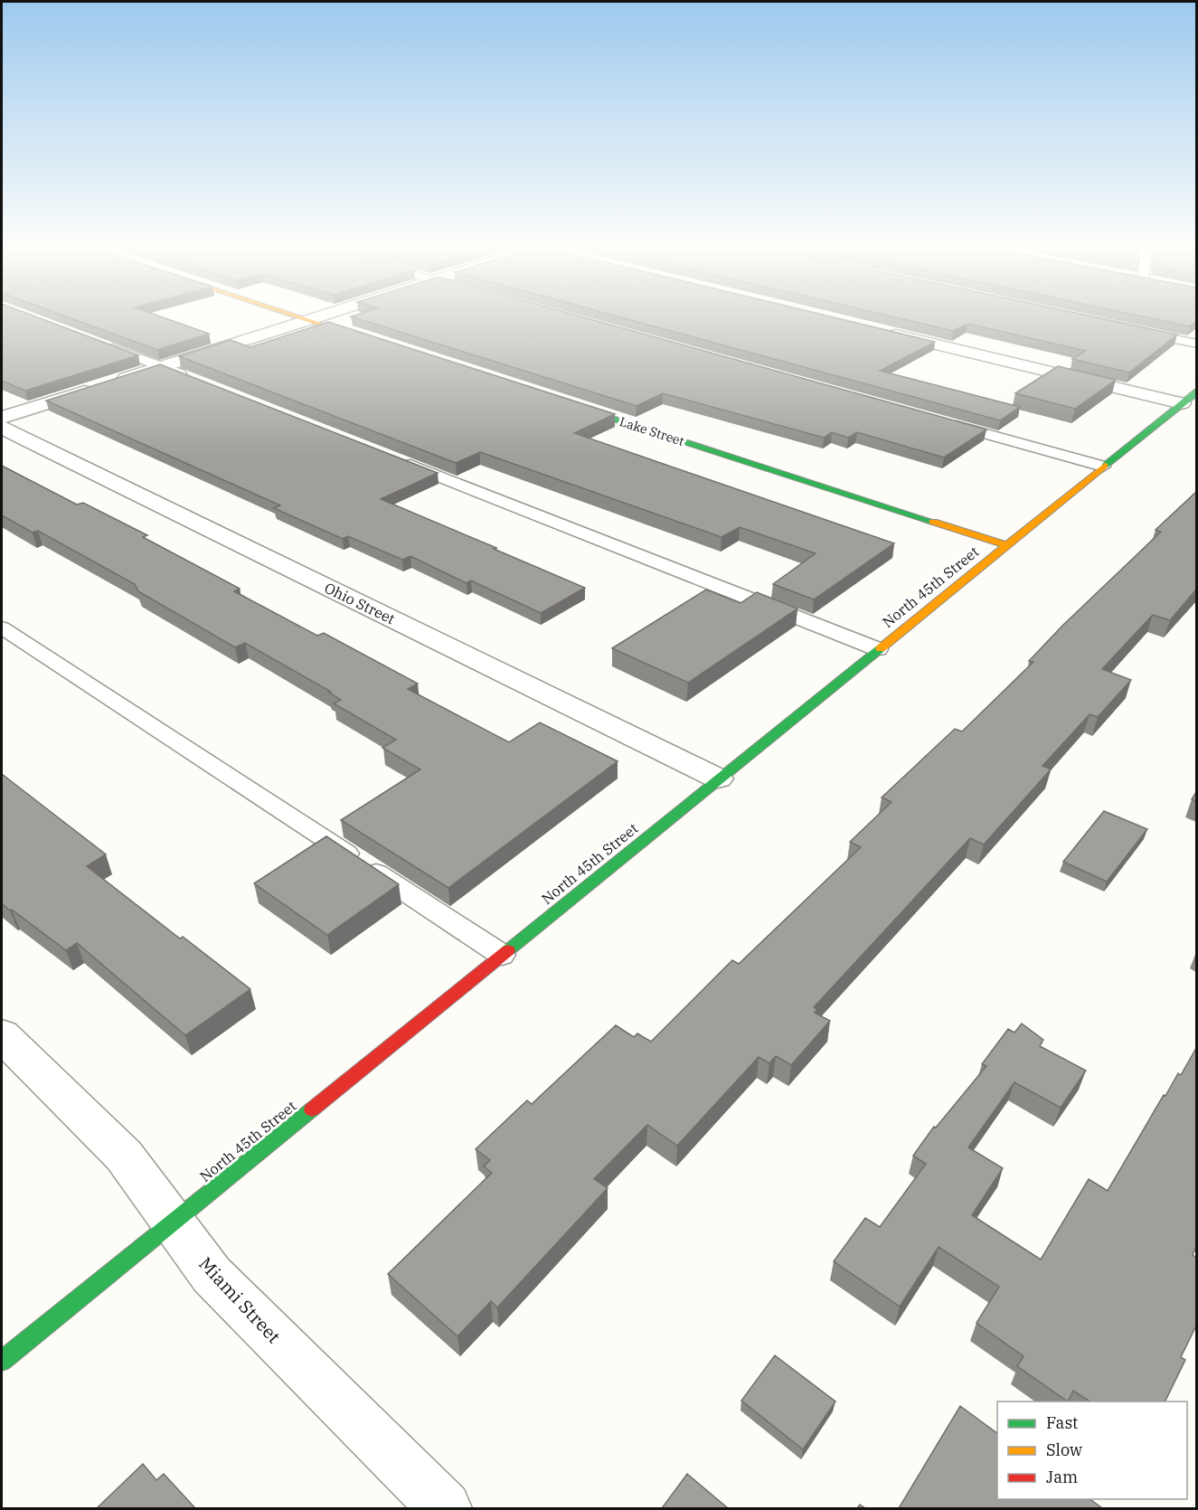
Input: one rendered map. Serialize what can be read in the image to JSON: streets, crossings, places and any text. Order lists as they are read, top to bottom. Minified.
{"streets":{"main road":["Lake Street","North 45th Street"],"street":["Ohio Street","Miami Street"]},"crossings":[["Lake Street","North 45th Street"],["North 45th Street","Ohio Street"],["North 45th Street","Miami Street"]],"legend":["Fast","Slow","Jam"]}
